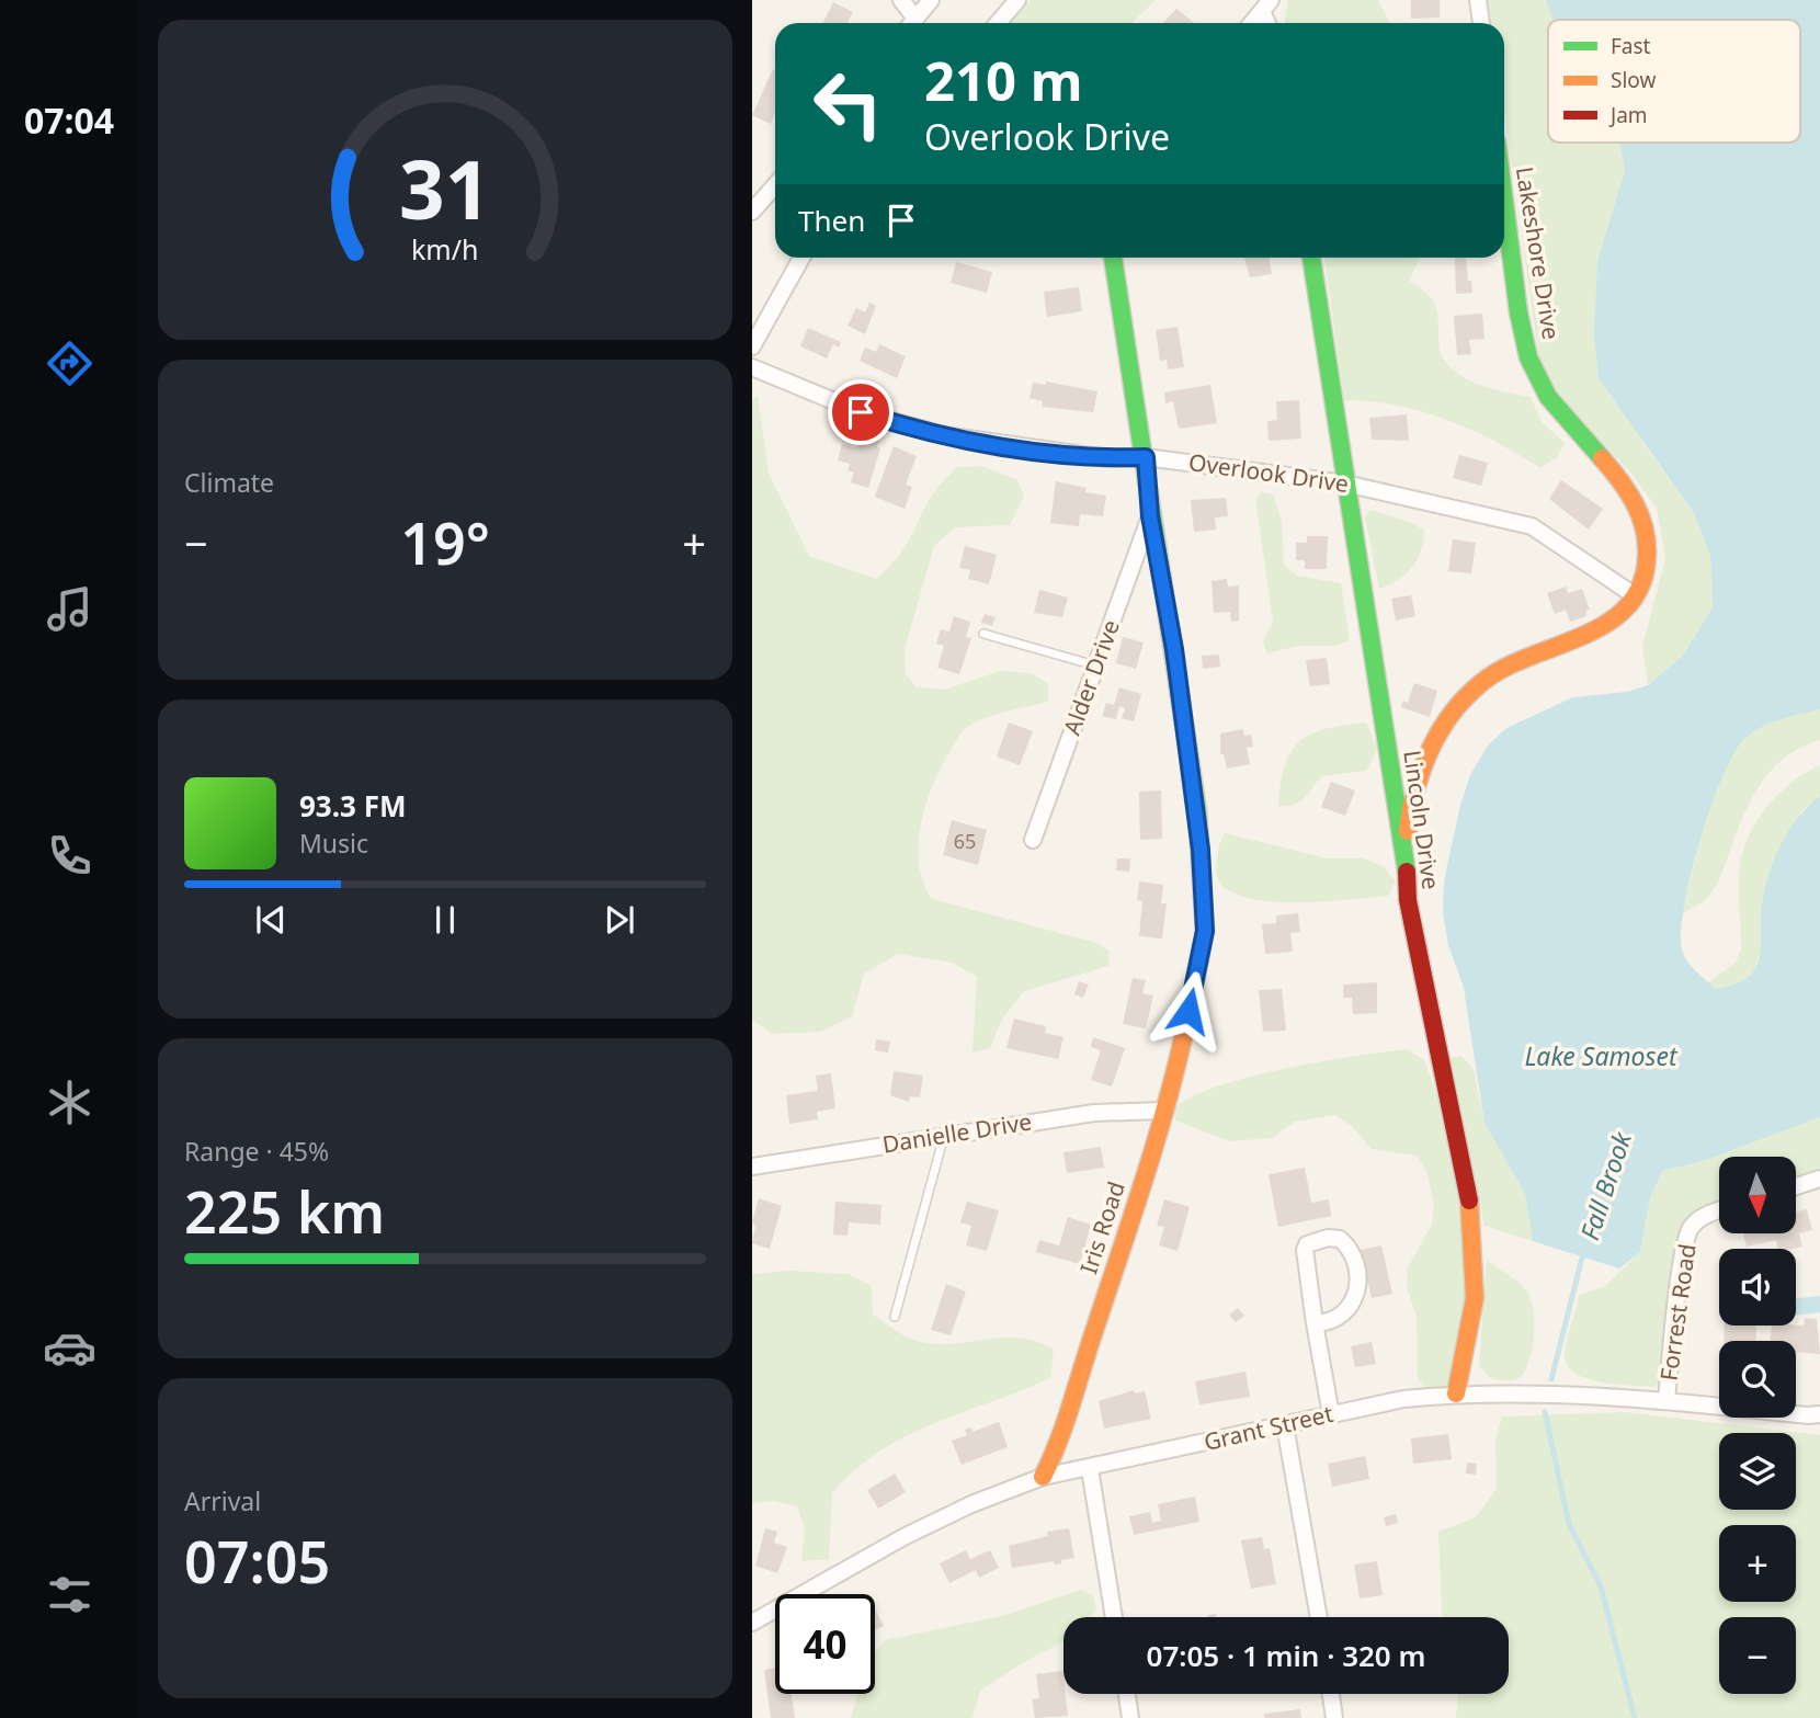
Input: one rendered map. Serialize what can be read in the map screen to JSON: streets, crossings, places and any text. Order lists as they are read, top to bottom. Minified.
{"streets":{"street":["Lakeshore Drive","Overlook Drive","Alder Drive","Lincoln Drive","Danielle Drive","Iris Road","Forrest Road","Grant Street"]},"crossings":[["Lakeshore Drive","Overlook Drive"],["Overlook Drive","Lincoln Drive"],["Overlook Drive","Iris Road"],["Alder Drive","Iris Road"],["Lincoln Drive","Grant Street"],["Danielle Drive","Iris Road"],["Iris Road","Grant Street"],["Forrest Road","Grant Street"]],"water":["Lake Samoset","Fall Brook"],"house_numbers":["65"],"legend":["Fast","Slow","Jam"],"north":"bottom","page":{"tabs":"07:04","turn":["210 m","Overlook Drive"],"then":"Then","tile":["Climate",["Range · 45%","225 km"],["Arrival","07:05"]],"heat":["−","19°","+"],"song":["93.3 FM","Music"],"map_buttons":["+","−"],"limit":"40","trip":"07:05 · 1 min · 320 m","gauge":["31","km/h"]}}
